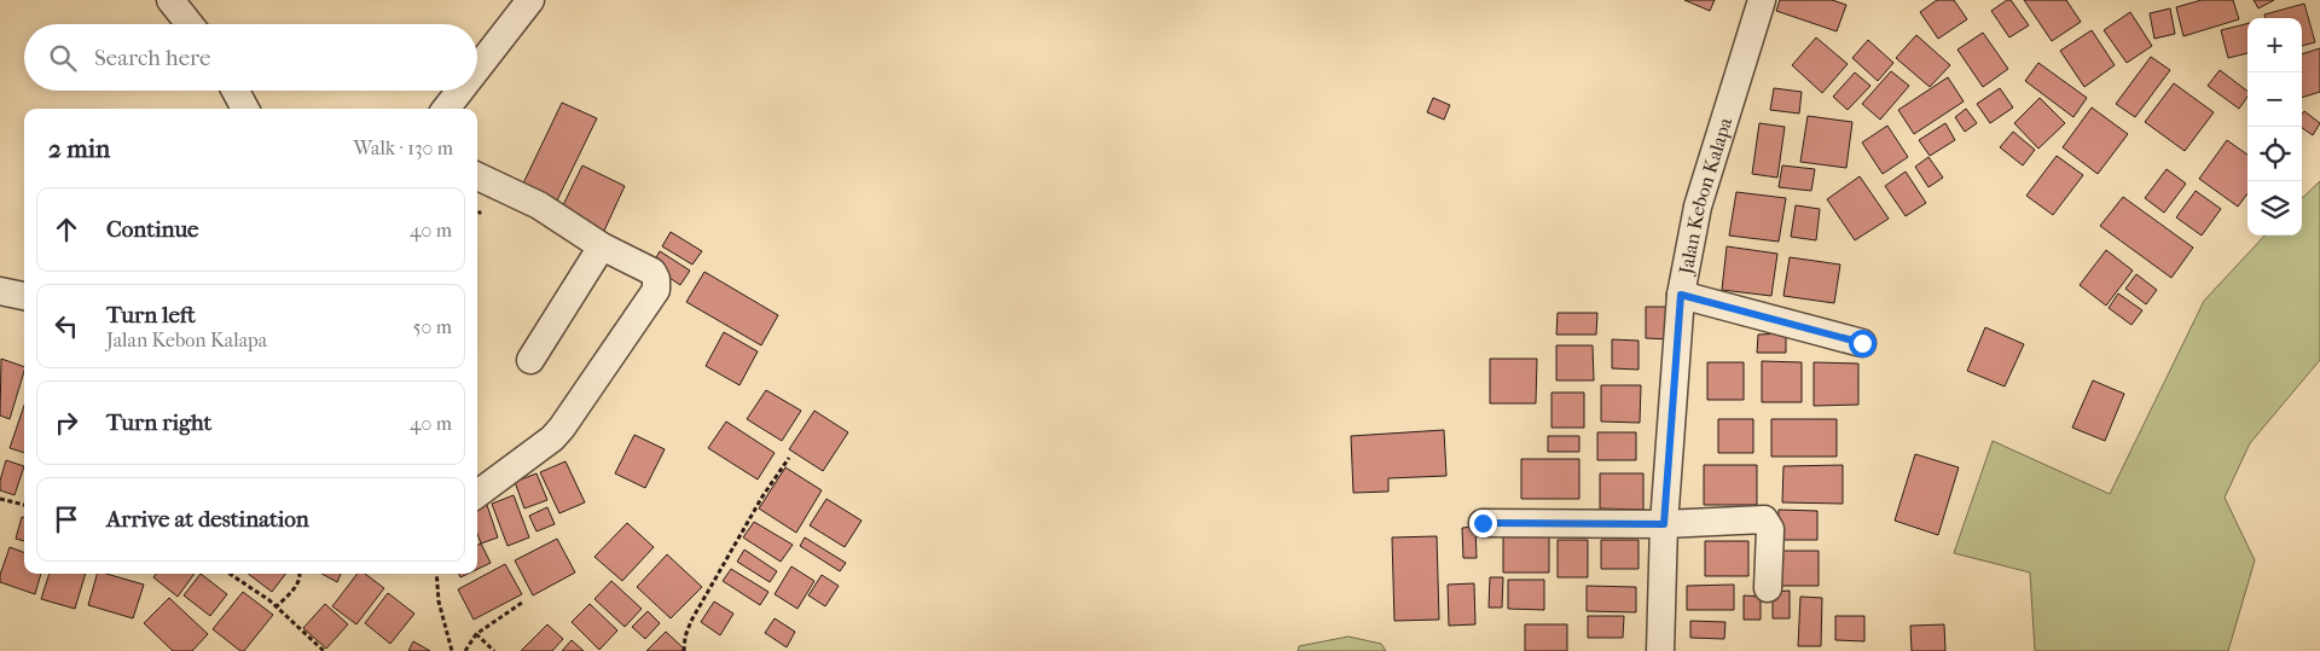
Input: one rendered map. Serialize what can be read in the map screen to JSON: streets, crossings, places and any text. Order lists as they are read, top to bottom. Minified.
{"streets":{"street":["Jalan Kebon Kalapa"]},"page":{"map_buttons":["+","−"],"search":"Search here","heading":["2 min","Walk · 130 m"],"list":[["Continue","40 m"],["Turn left","Jalan Kebon Kalapa","50 m"],["Turn right","40 m"],"Arrive at destination"]}}
